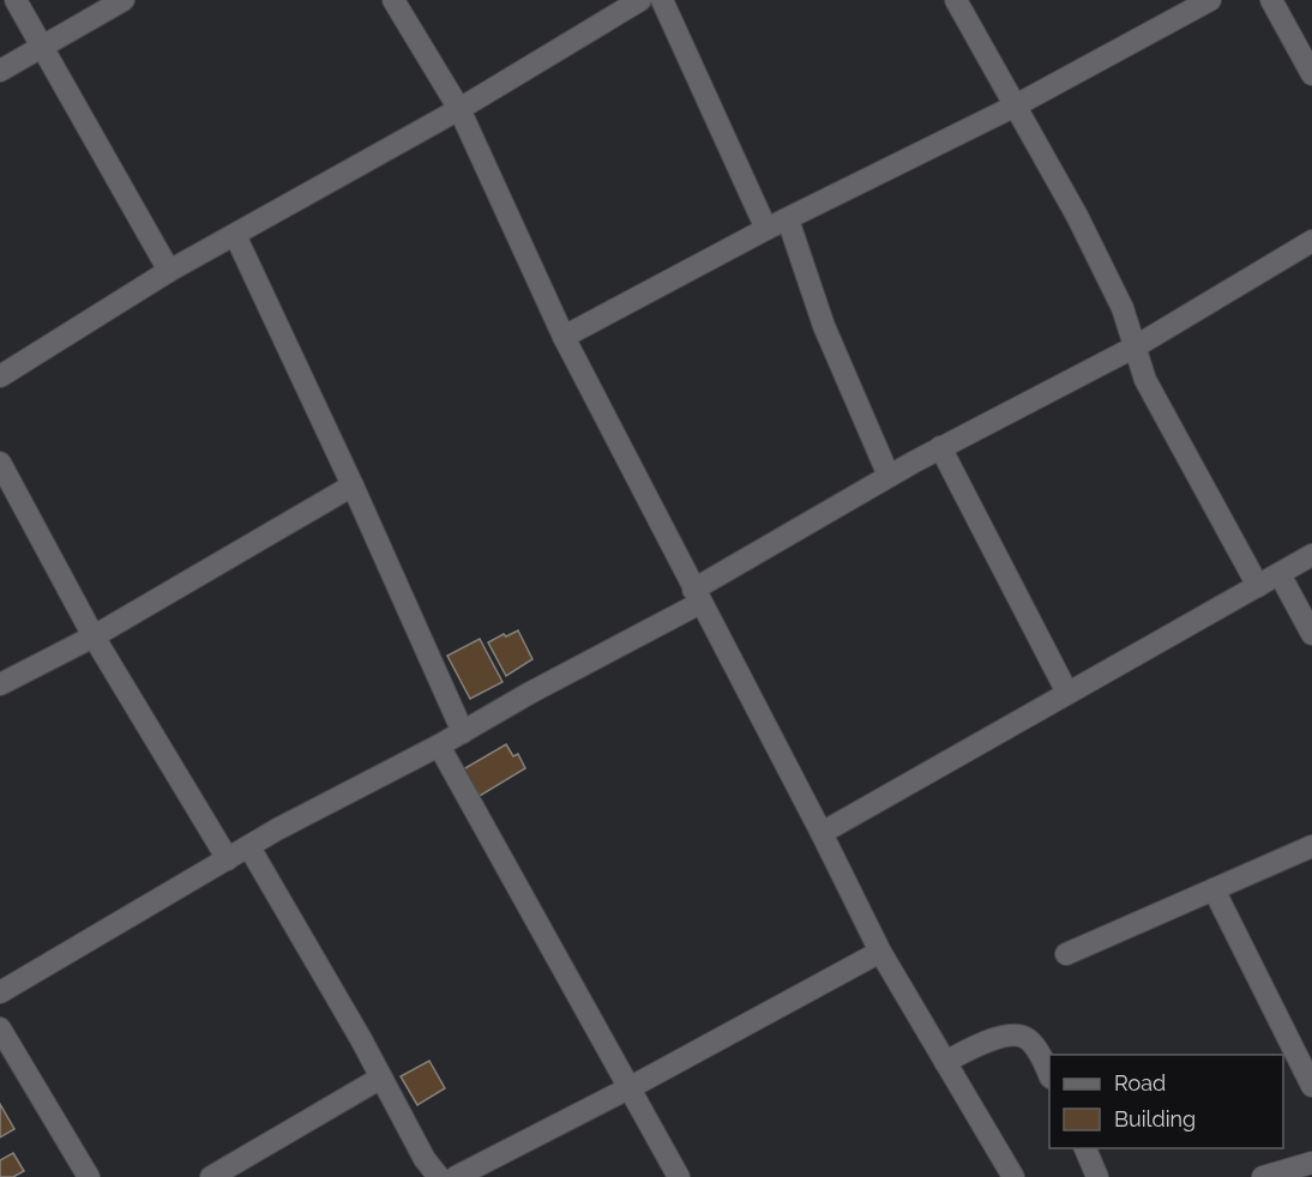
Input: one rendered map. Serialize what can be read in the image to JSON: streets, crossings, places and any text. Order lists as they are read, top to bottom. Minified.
{"legend":["Road","Building"]}
